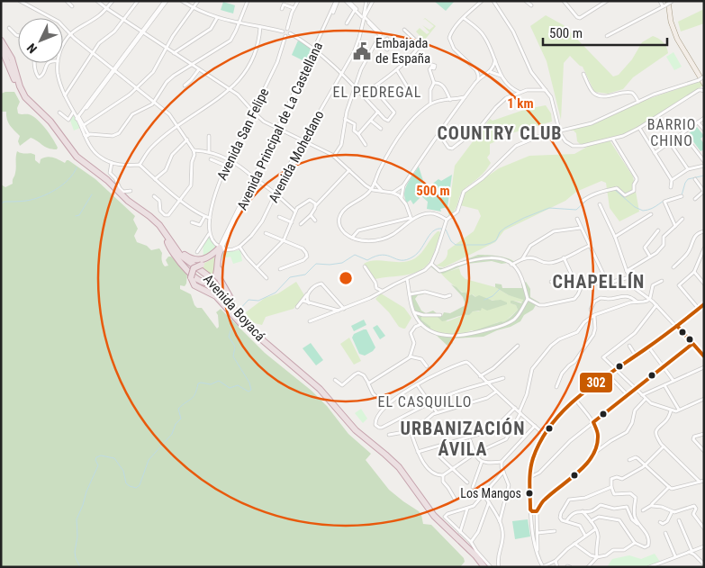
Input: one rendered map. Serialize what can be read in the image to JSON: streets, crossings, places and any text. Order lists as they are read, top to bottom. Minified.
{"streets":{"highway":["Avenida Boyacá"],"street":["Avenida Principal de La Castellana","Avenida San Felipe","Avenida Mohedano"]},"districts":["EL PEDREGAL","BARRIO CHINO","COUNTRY CLUB","CHAPELLÍN","EL CASQUILLO","URBANIZACIÓN ÁVILA"],"places":{"public building":["Embajada de España"],"other":["Los Mangos"]},"lines":["transit line 302"],"scale_bar":"500 m","north":"bottom left","rings":["1 km","500 m"]}
